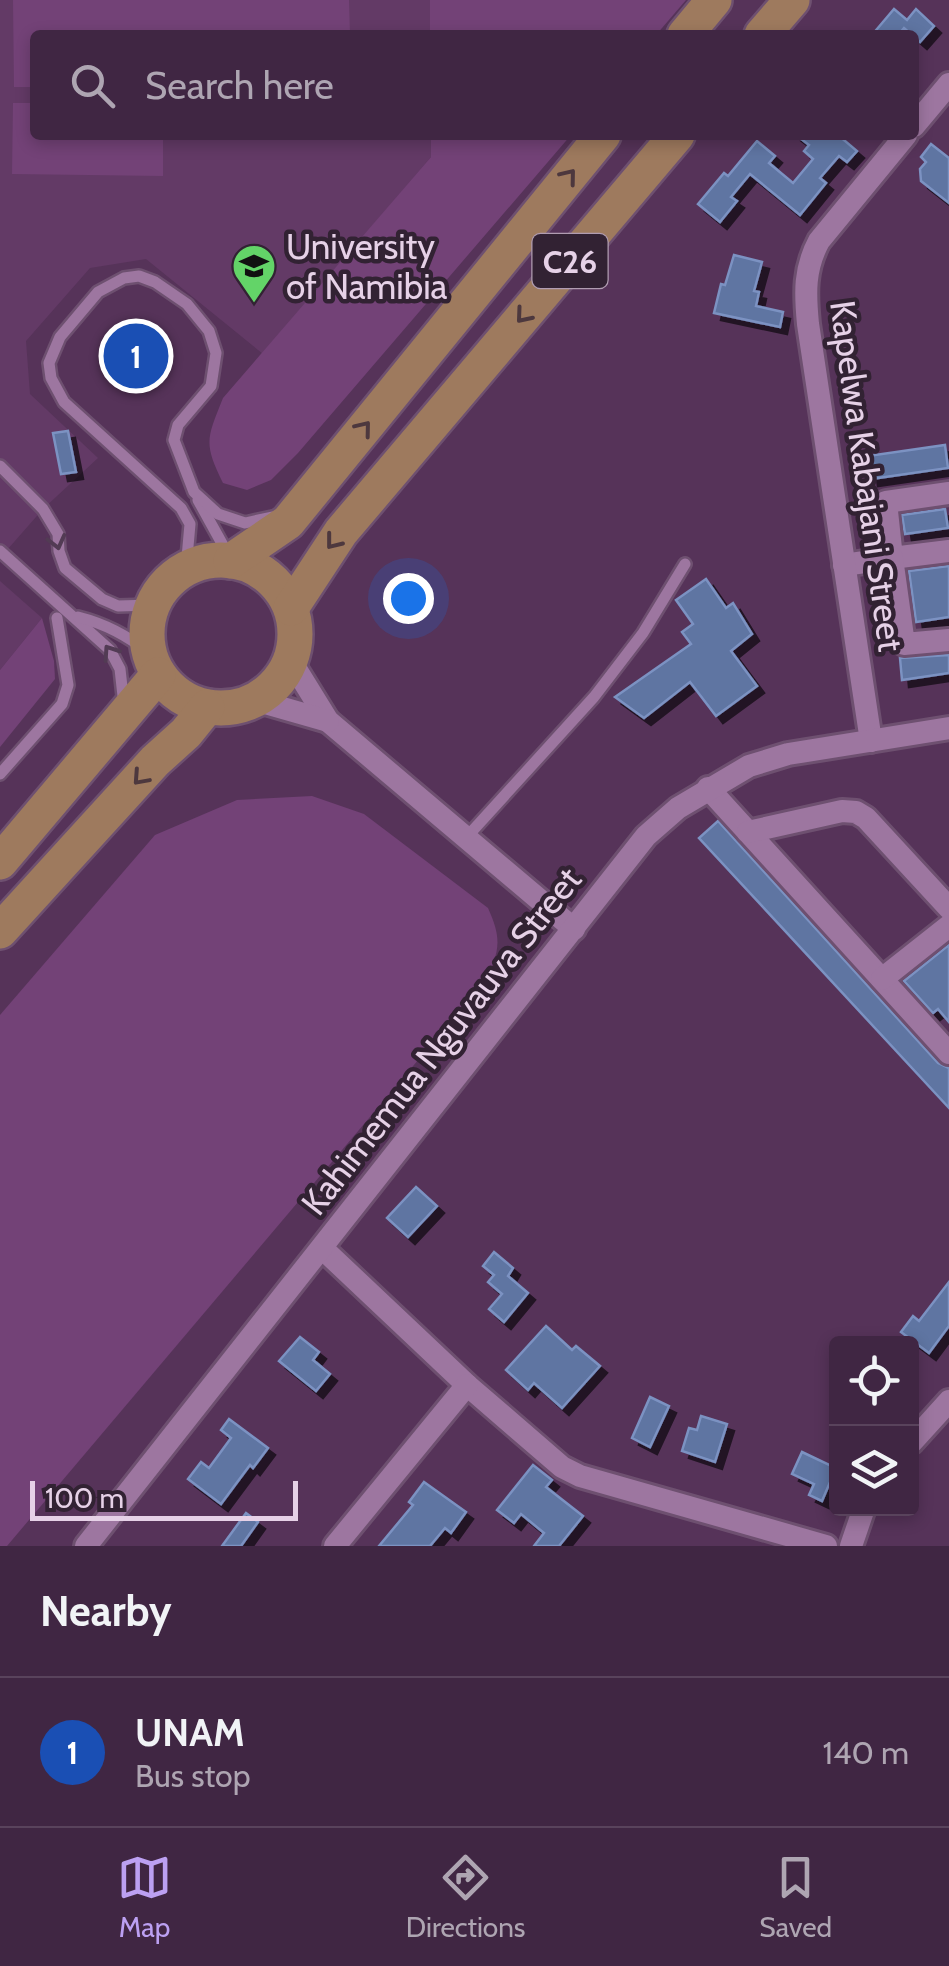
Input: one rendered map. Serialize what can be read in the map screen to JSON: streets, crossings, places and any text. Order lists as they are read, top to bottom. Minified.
{"streets":{"main road":["C26"],"street":["Kapelwa Kabajani Street","Kahimemua Nguvauva Street"]},"crossings":[["Kapelwa Kabajani Street","Kahimemua Nguvauva Street"]],"places":{"school or university":["University of Namibia"]},"scale_bar":"100 m","page":{"search":"Search here","pins":"1","scale":"100 m","heading":"Nearby","list":[{"mark":"1","name":"UNAM","note":"Bus stop","value":"140 m"}],"nav":["Map","Directions","Saved"]}}
